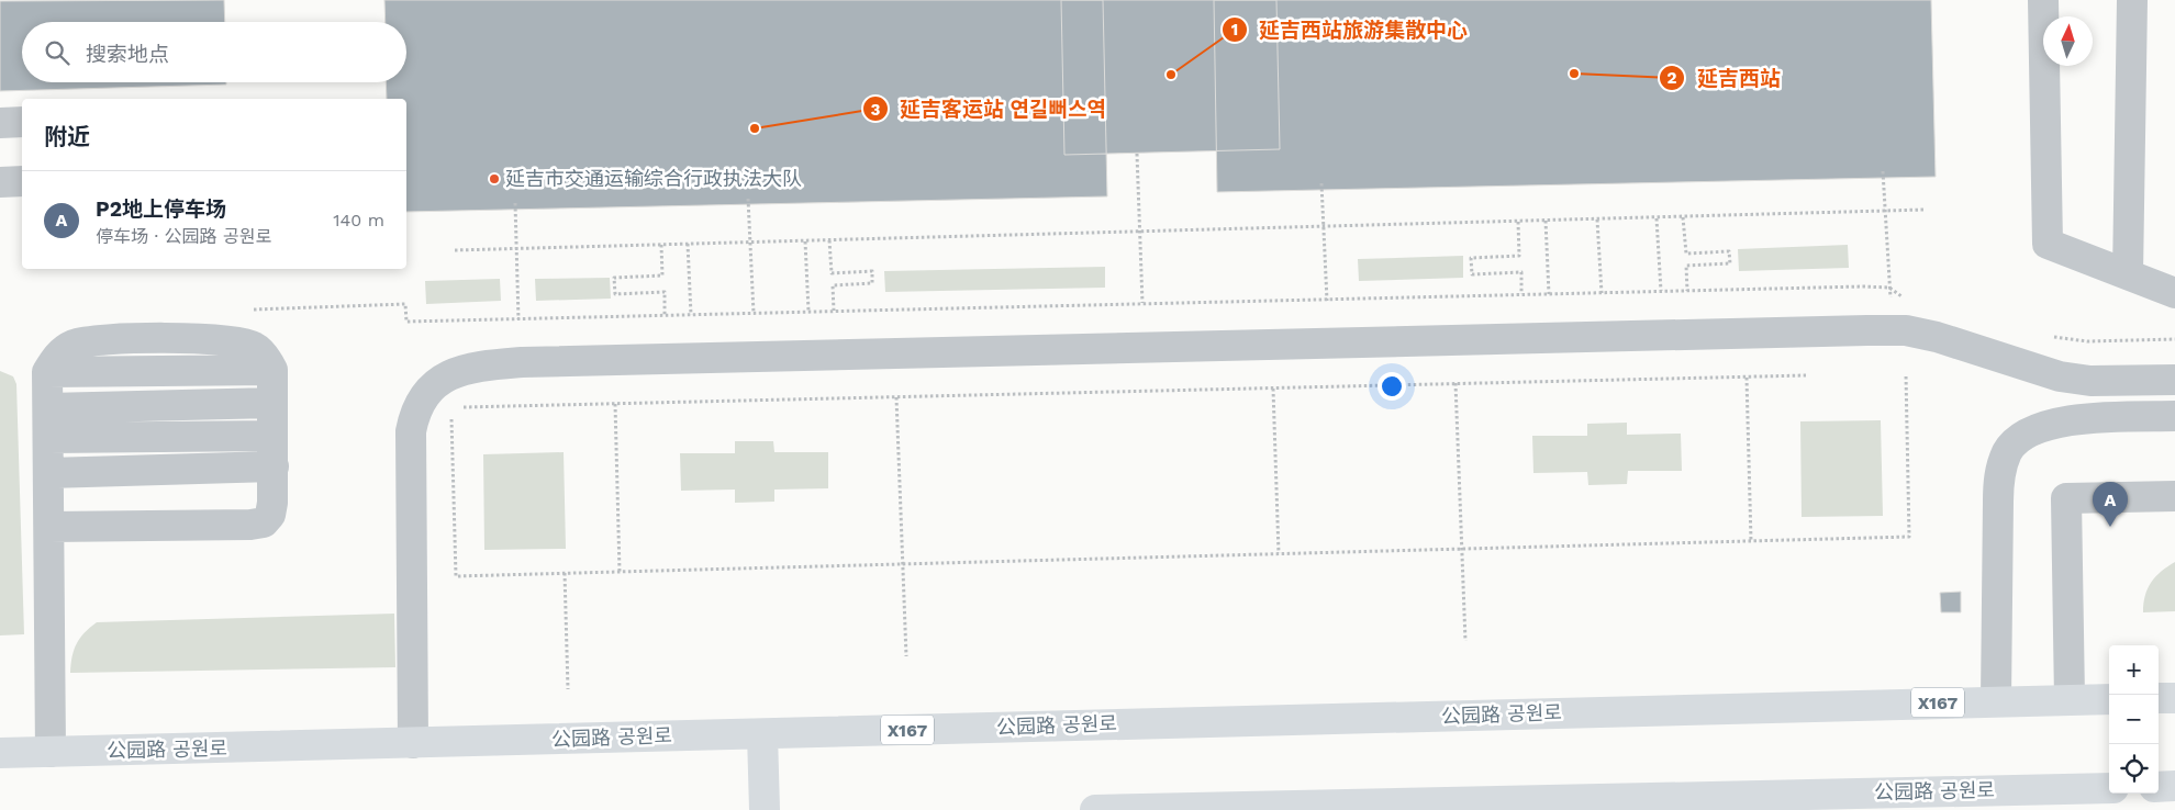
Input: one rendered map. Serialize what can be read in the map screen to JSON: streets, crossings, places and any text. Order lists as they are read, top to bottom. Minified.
{"streets":{"main road":["X167","公园路 공원로"]},"places":["延吉西站","延吉西站旅游集散中心","延吉客运站 연길뻐스역","延吉市交通运输综合行政执法大队"],"north":"top","page":{"search":"搜索地点","heading":"附近","list":[{"mark":"A","name":"P2地上停车场","note":"停车场 · 公园路 공원로","value":"140 m"}],"pins":"A","map_buttons":["+","−"]}}
